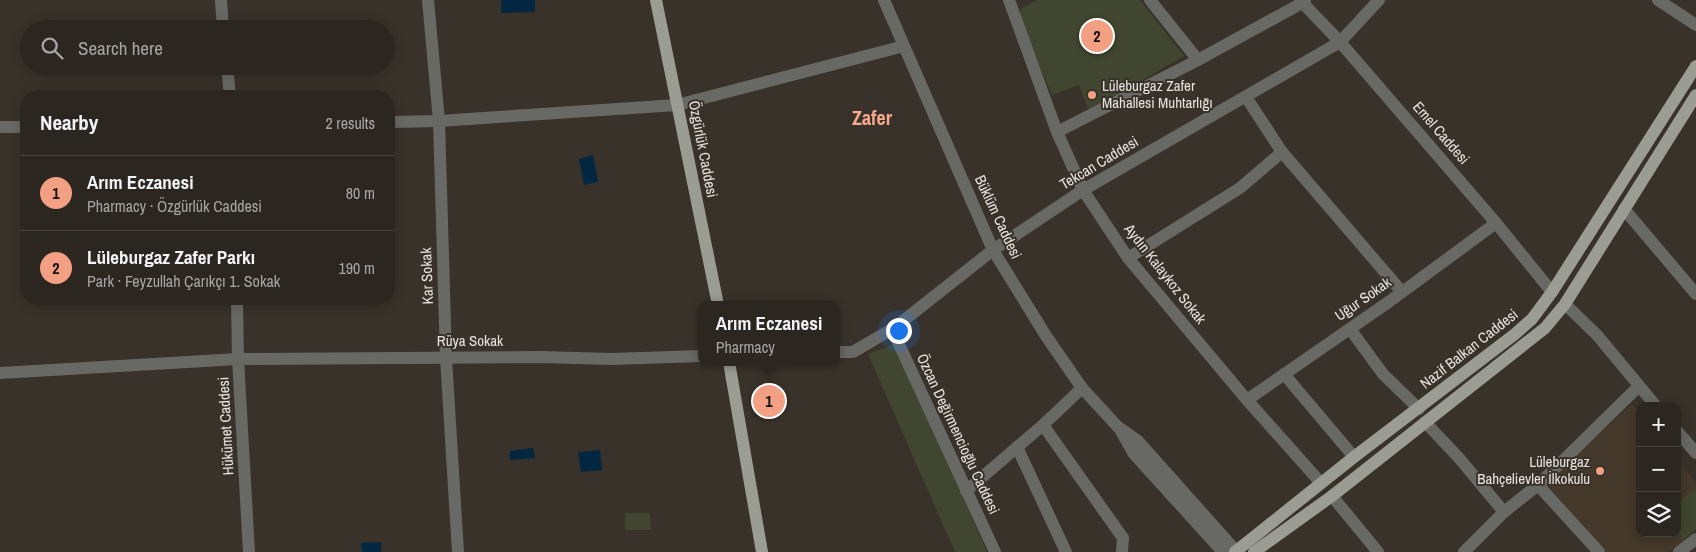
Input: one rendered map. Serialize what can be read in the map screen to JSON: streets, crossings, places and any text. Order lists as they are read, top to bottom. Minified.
{"streets":{"main road":["Özgürlük Caddesi","Nazif Balkan Caddesi"],"street":["Emel Caddesi","Tekcan Caddesi","Büklüm Caddesi","Aydın Kalaykoz Sokak","Kar Sokak","Uğur Sokak","Rüya Sokak","Hükümet Caddesi","Özcan Değirmencioğlu Caddesi"]},"crossings":[["Emel Caddesi","Tekcan Caddesi"],["Emel Caddesi","Uğur Sokak"],["Emel Caddesi","Nazif Balkan Caddesi"],["Tekcan Caddesi","Büklüm Caddesi"],["Tekcan Caddesi","Aydın Kalaykoz Sokak"],["Tekcan Caddesi","Özcan Değirmencioğlu Caddesi"],["Büklüm Caddesi","Nazif Balkan Caddesi"],["Aydın Kalaykoz Sokak","Uğur Sokak"],["Aydın Kalaykoz Sokak","Nazif Balkan Caddesi"],["Kar Sokak","Rüya Sokak"],["Rüya Sokak","Hükümet Caddesi"]],"districts":["Zafer"],"places":["Lüleburgaz Zafer Mahallesi Muhtarlığı","Lüleburgaz Bahçelievler İlkokulu"],"page":{"pins":["2","1"],"search":"Search here","heading":["Nearby","2 results"],"list":[{"mark":"1","name":"Arım Eczanesi","note":"Pharmacy · Özgürlük Caddesi","value":"80 m"},{"mark":"2","name":"Lüleburgaz Zafer Parkı","note":"Park · Feyzullah Çarıkçı 1. Sokak","value":"190 m"}],"popup":["Arım Eczanesi","Pharmacy"],"map_buttons":["+","−"]}}
